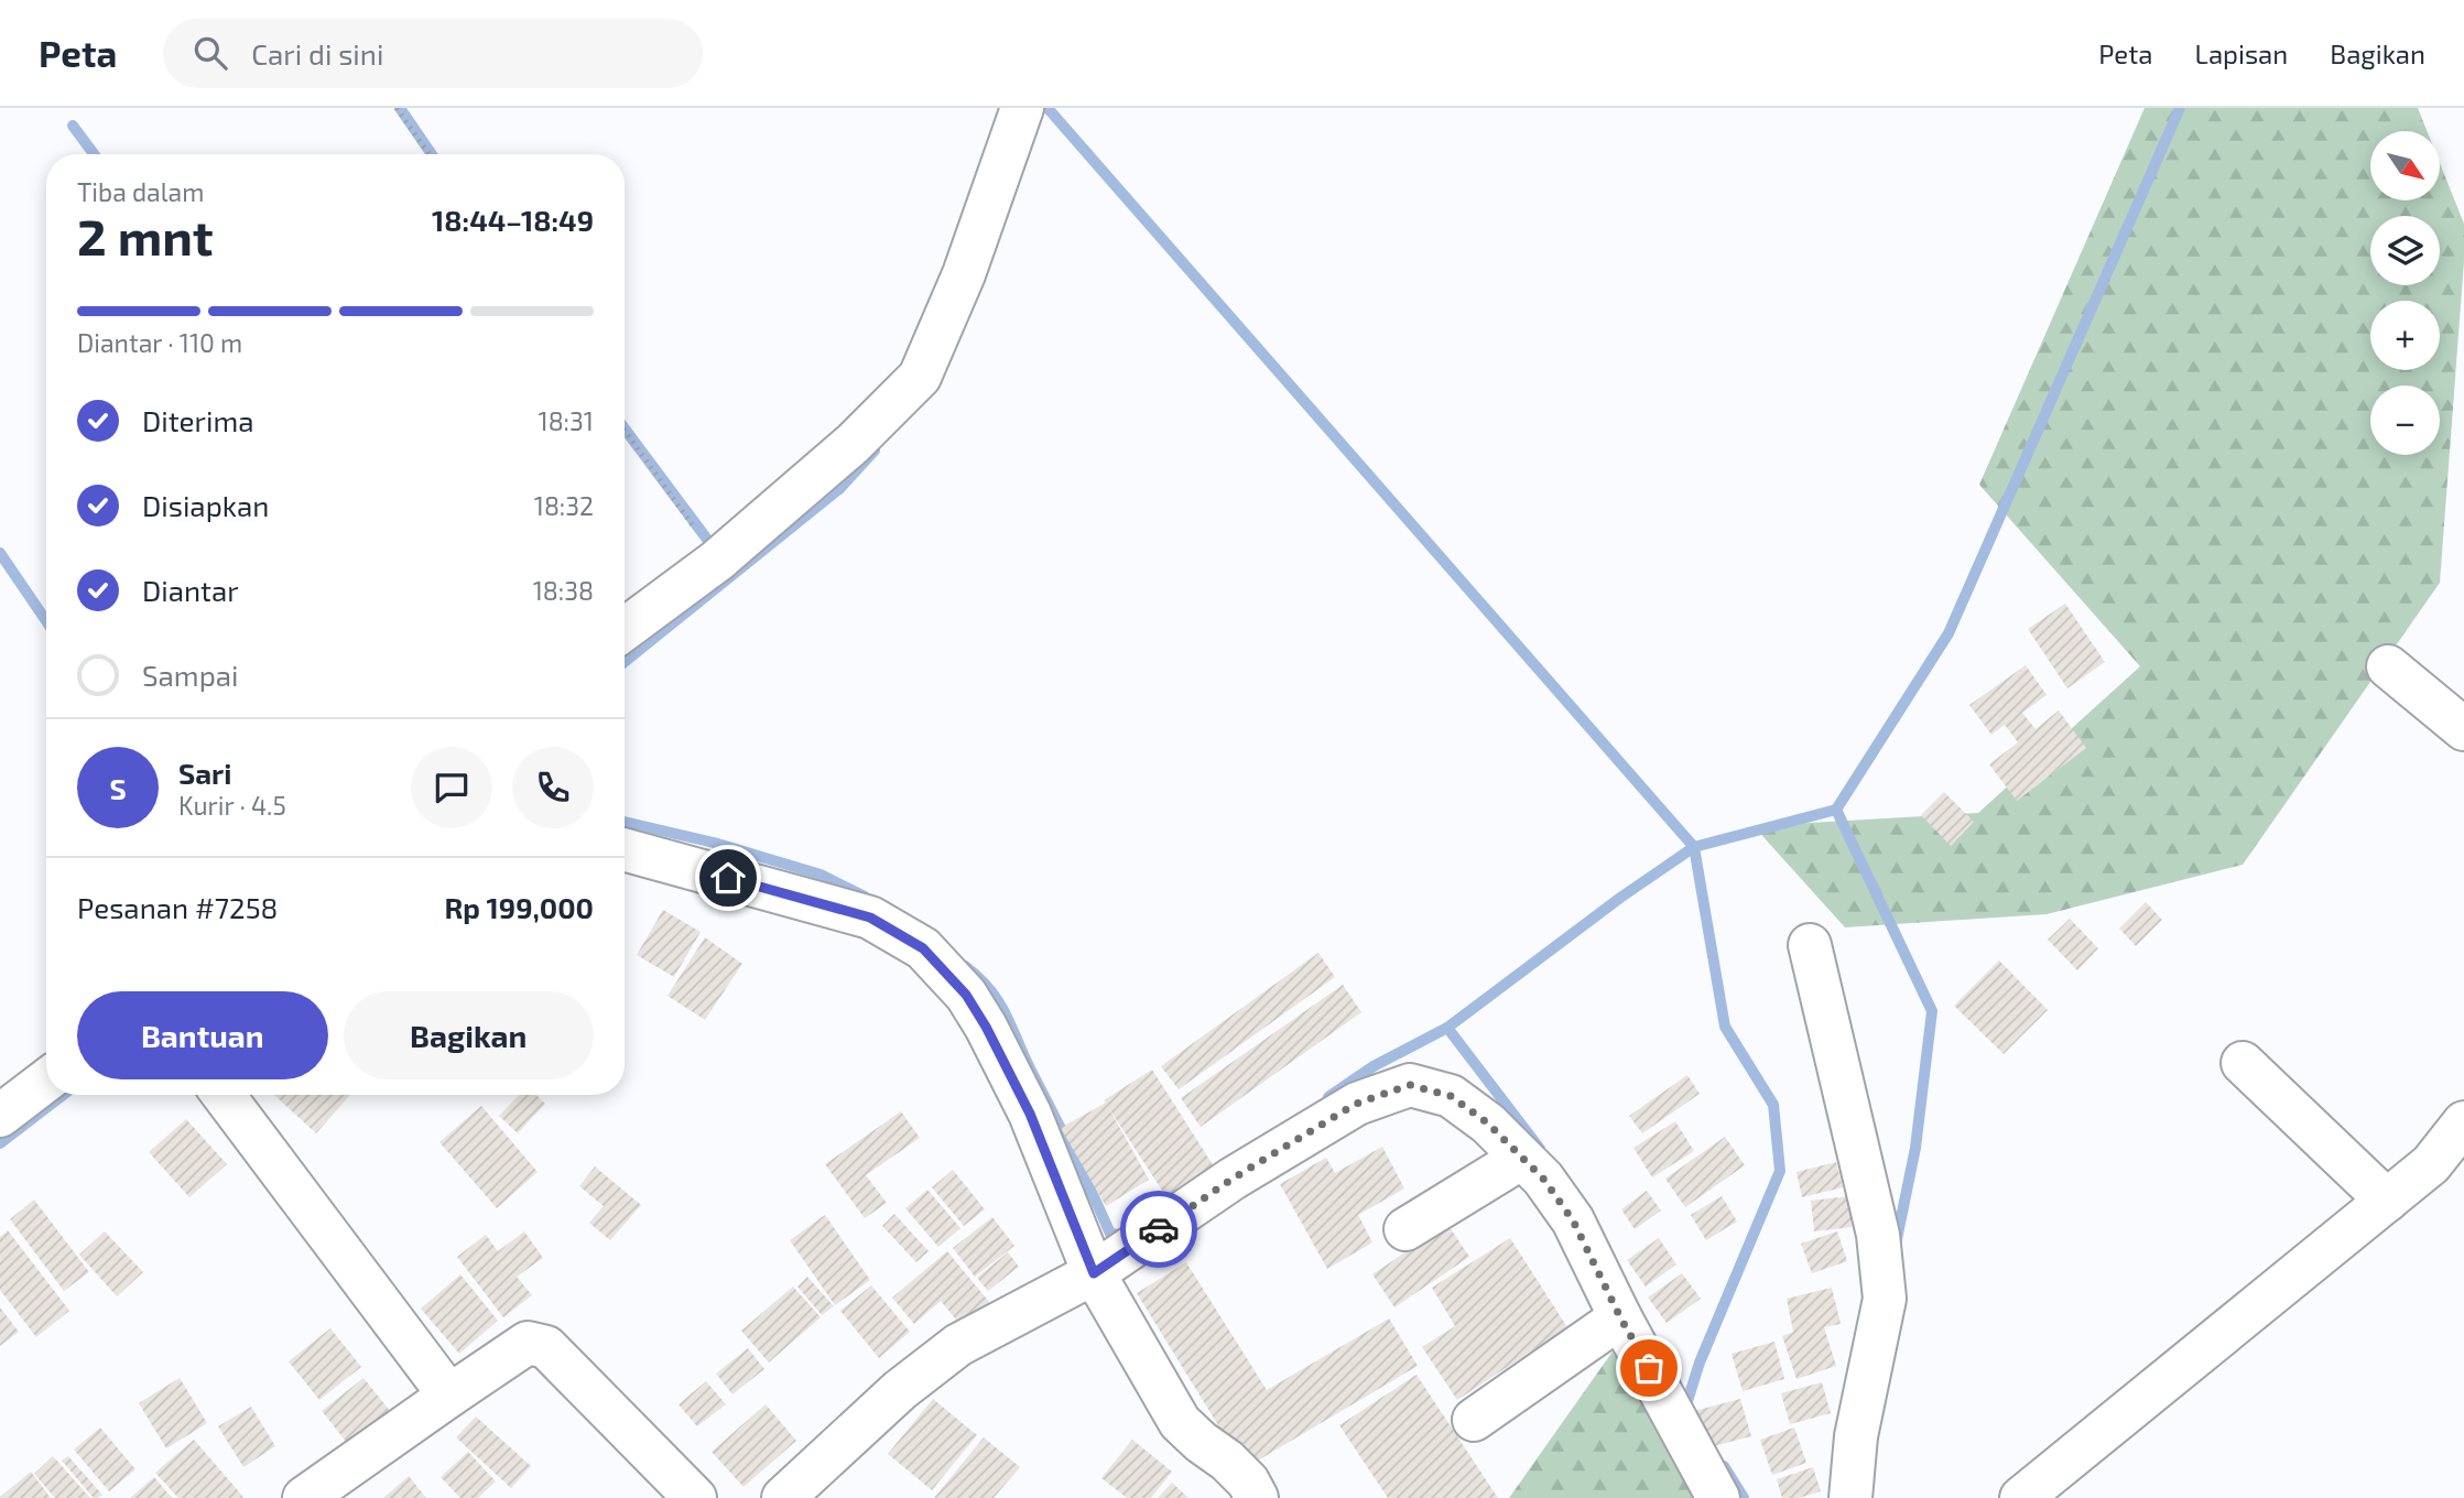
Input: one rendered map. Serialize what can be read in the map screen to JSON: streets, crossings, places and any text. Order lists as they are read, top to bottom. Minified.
{"north":"bottom right","page":{"header":"Peta","search":"Cari di sini","nav":["Peta","Lapisan","Bagikan"],"map_buttons":["+","−"],"heading":["2 mnt","Tiba dalam","18:44–18:49"],"panel":["Sari","Kurir · 4.5","Pesanan #7258","Rp 199,000"],"bar":"Diantar · 110 m","list":[["Diterima","18:31"],["Disiapkan","18:32"],["Diantar","18:38"],"Sampai"],"round":"S","buttons":["Bantuan","Bagikan"]}}
